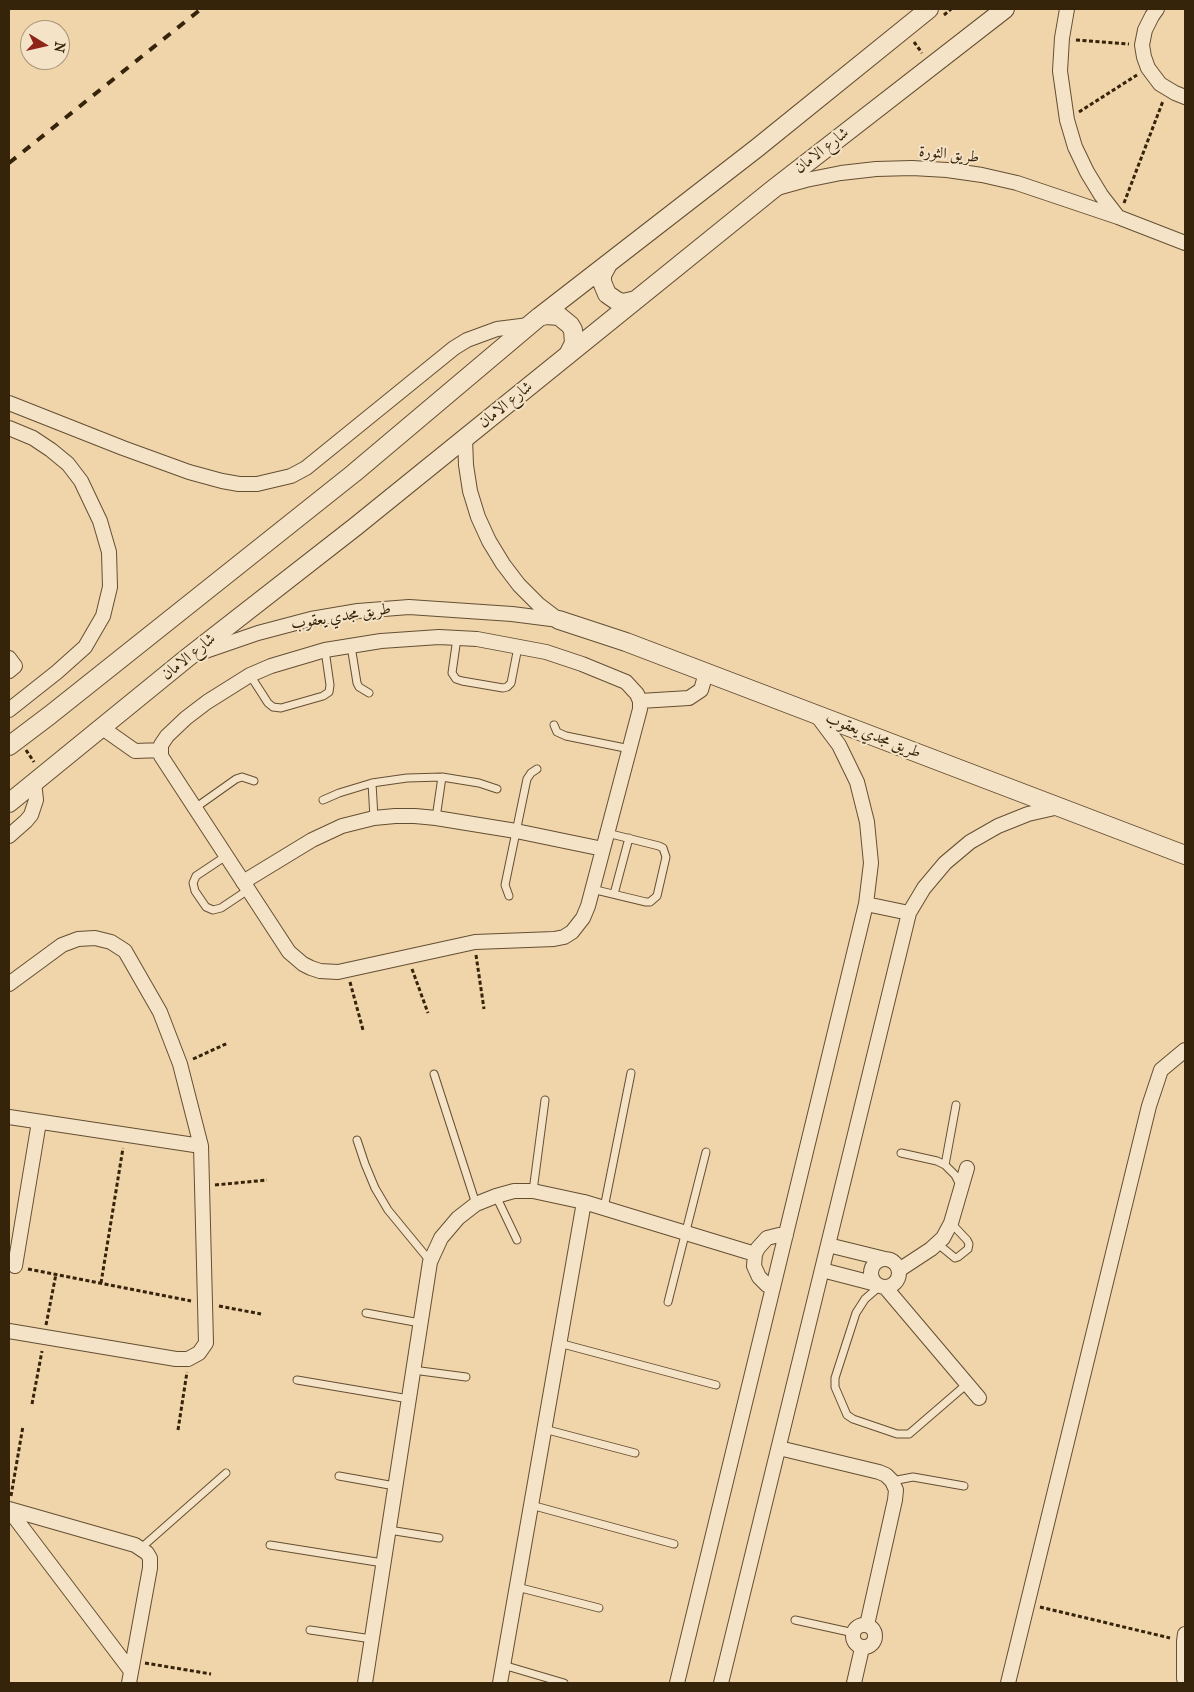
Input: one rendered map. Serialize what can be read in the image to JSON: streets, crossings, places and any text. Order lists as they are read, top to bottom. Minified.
{"streets":{"street":["شارع الامان","طريق الثورة","طريق مجدي يعقوب"]},"crossings":[["شارع الامان","طريق الثورة"],["شارع الامان","طريق مجدي يعقوب"]],"north":"right"}
